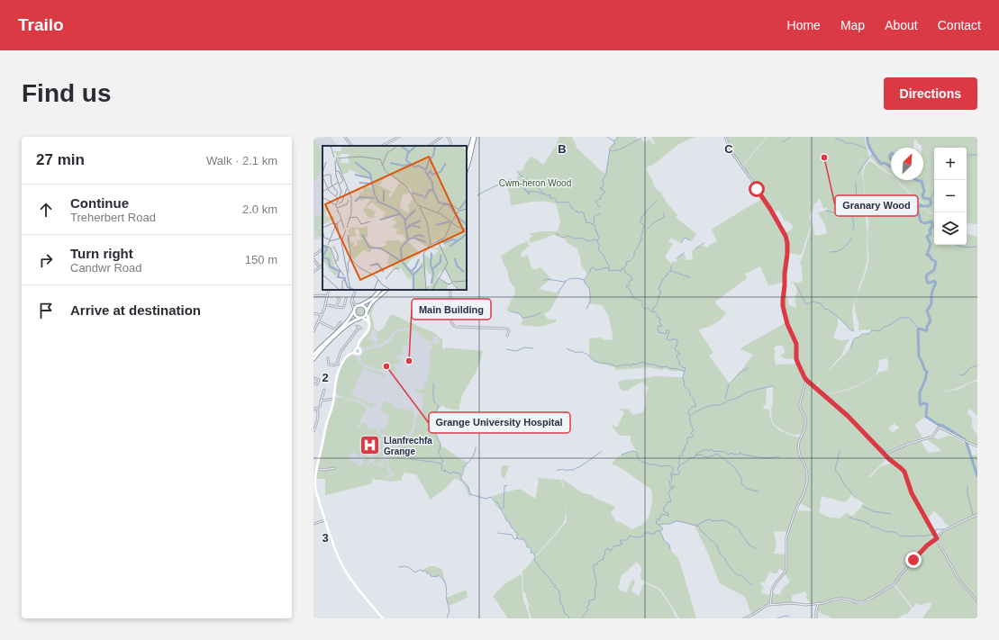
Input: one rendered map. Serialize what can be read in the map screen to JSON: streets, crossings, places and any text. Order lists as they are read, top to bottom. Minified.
{"parks":["Cwm-heron Wood"],"places":{"other":["Granary Wood","Main Building","Grange University Hospital"],"hospital":["Llanfrechfa Grange"]},"north":"top right","page":{"header":"Trailo","nav":["Home","Map","About","Contact"],"buttons":"Directions","title":"Find us","heading":["27 min","Walk · 2.1 km"],"map_buttons":["+","−"],"list":[["Continue","Treherbert Road","2.0 km"],["Turn right","Candwr Road","150 m"],"Arrive at destination"]},"grid":{"columns":["B","C"],"rows":["2","3"]}}
